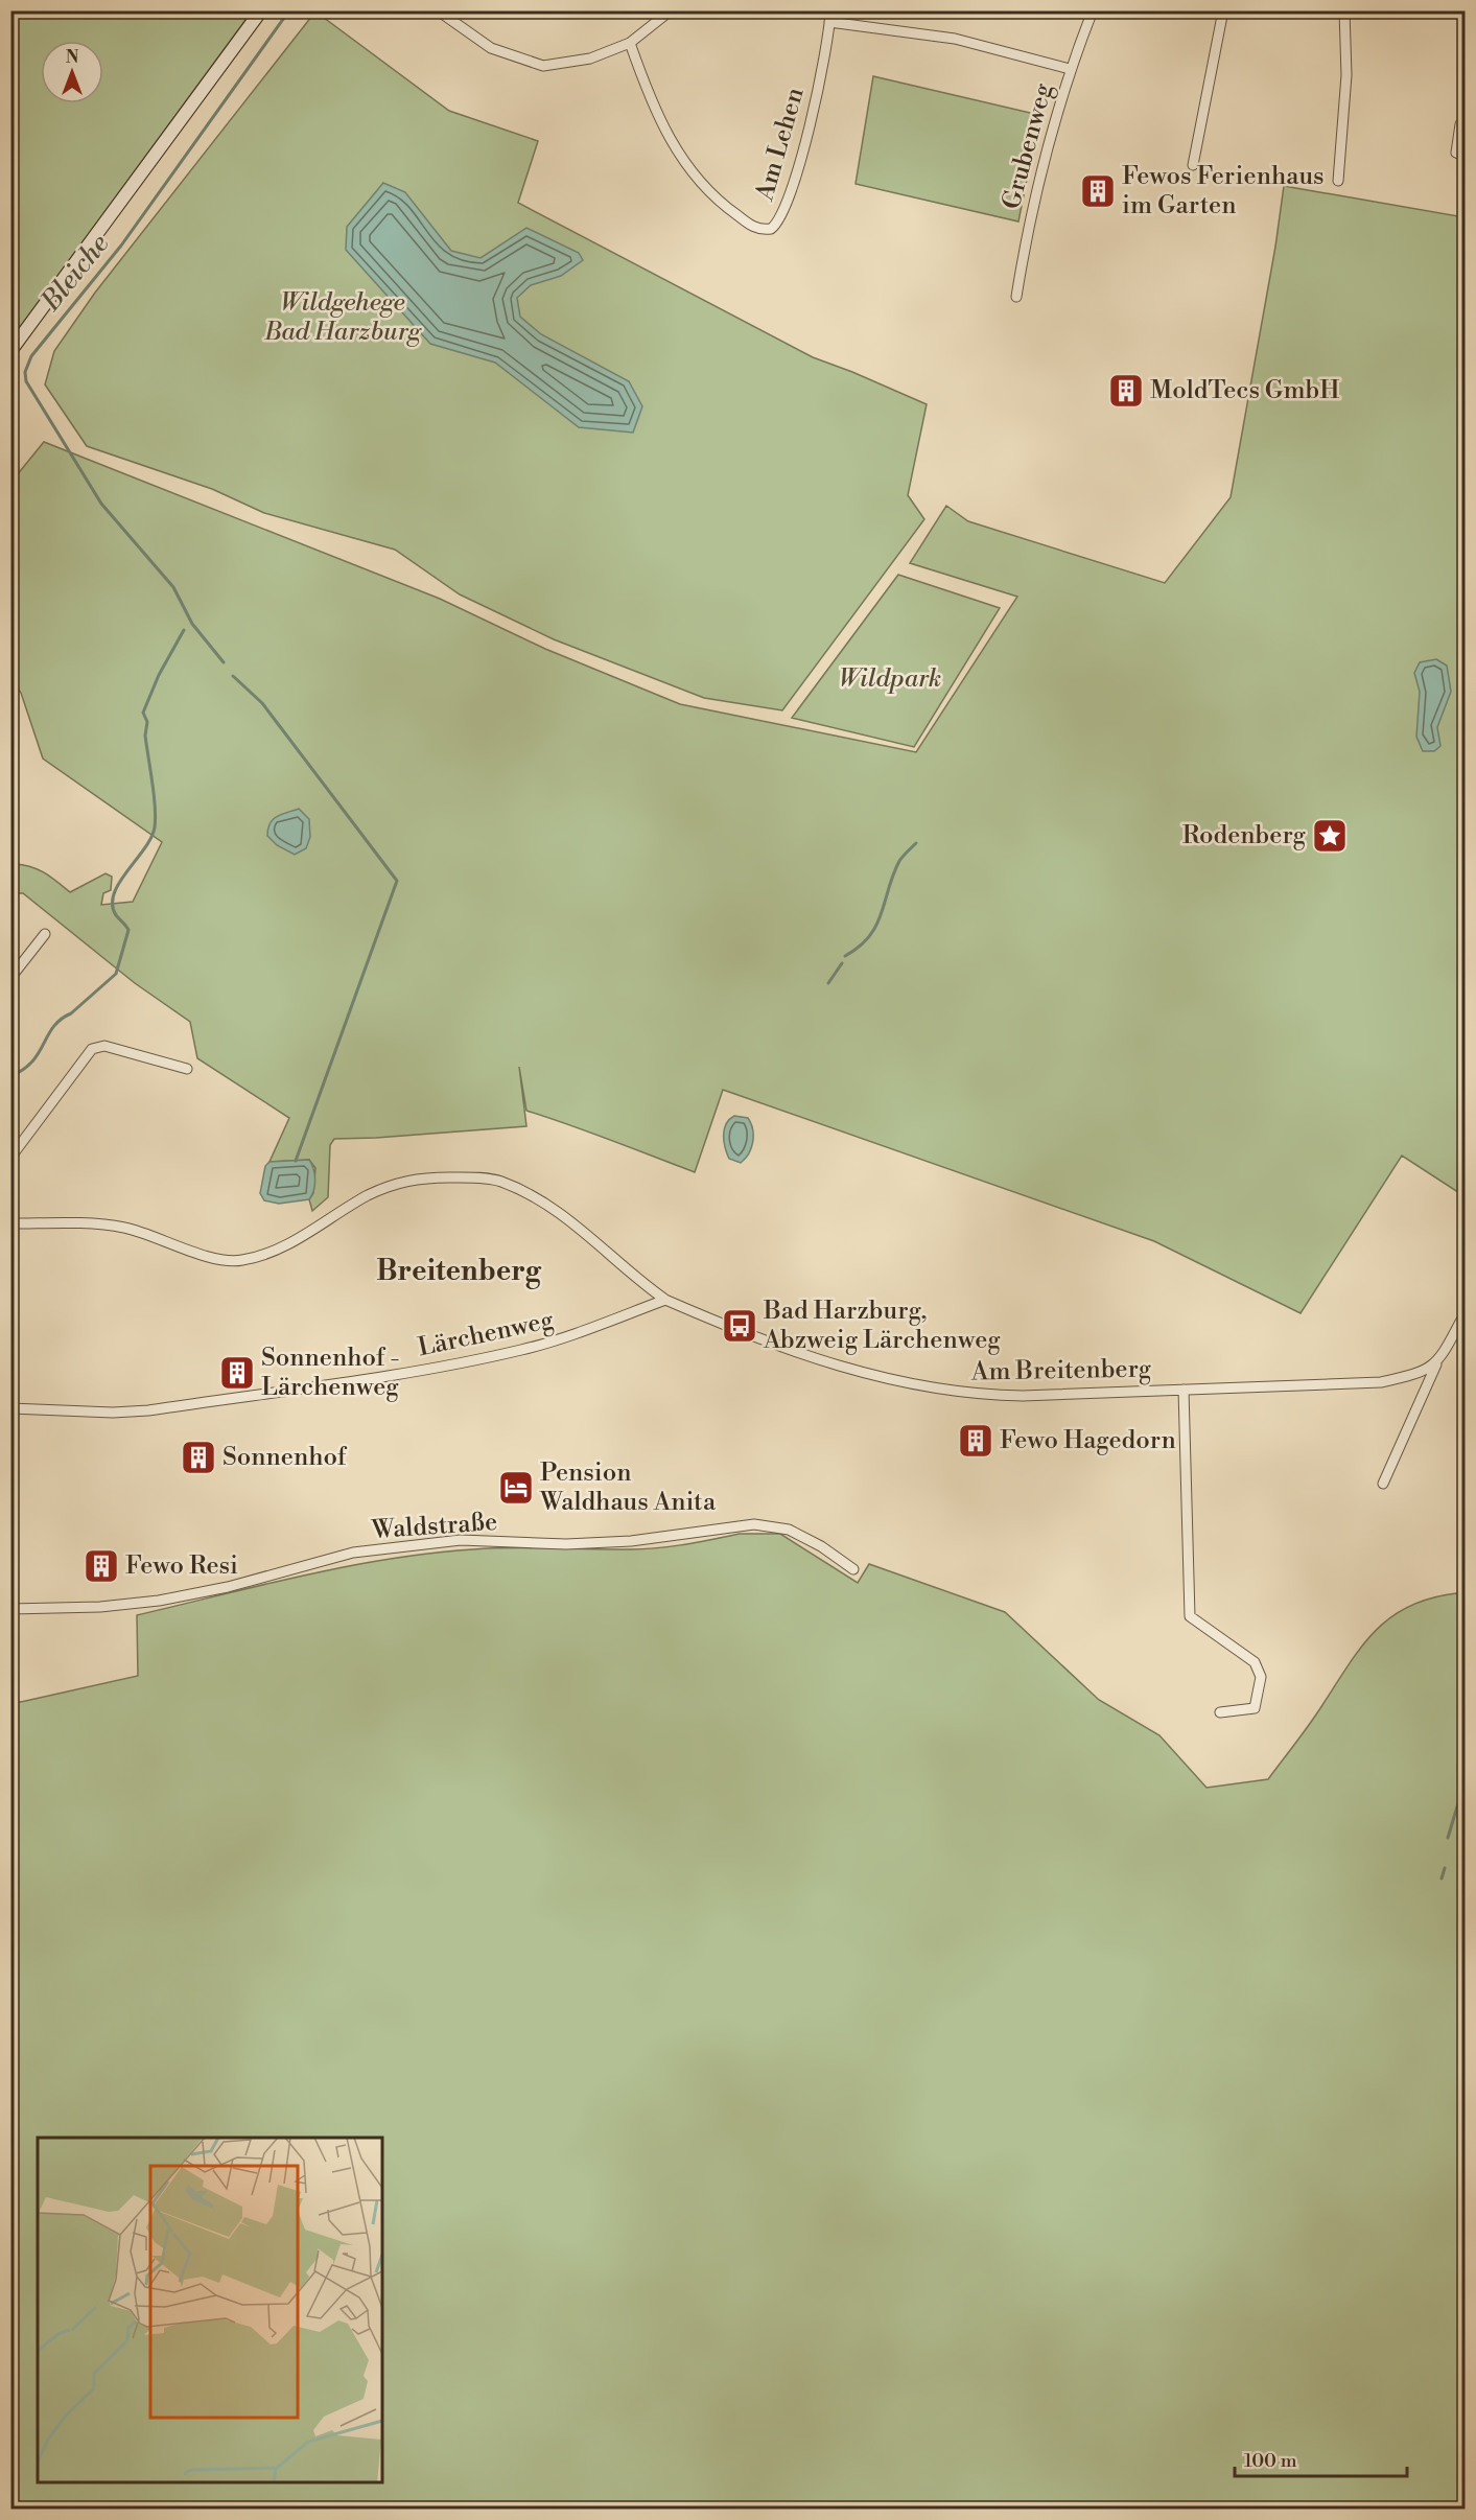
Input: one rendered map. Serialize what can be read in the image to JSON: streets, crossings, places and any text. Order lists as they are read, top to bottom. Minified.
{"streets":{"street":["Am Lehen","Grubenweg","Lärchenweg","Am Breitenberg","Waldstraße"]},"crossings":[["Lärchenweg","Am Breitenberg"]],"districts":["Breitenberg"],"water":["Bleiche"],"parks":["Wildgehege Bad Harzburg","Wildpark"],"places":{"building":["Fewos Ferienhaus im Garten","MoldTecs GmbH","Sonnenhof - Lärchenweg","Fewo Hagedorn","Sonnenhof","Fewo Resi"],"place":["Rodenberg"],"bus stop":["Bad Harzburg, Abzweig Lärchenweg"],"hotel":["Pension Waldhaus Anita"]},"scale_bar":"100 m","north":"top"}
